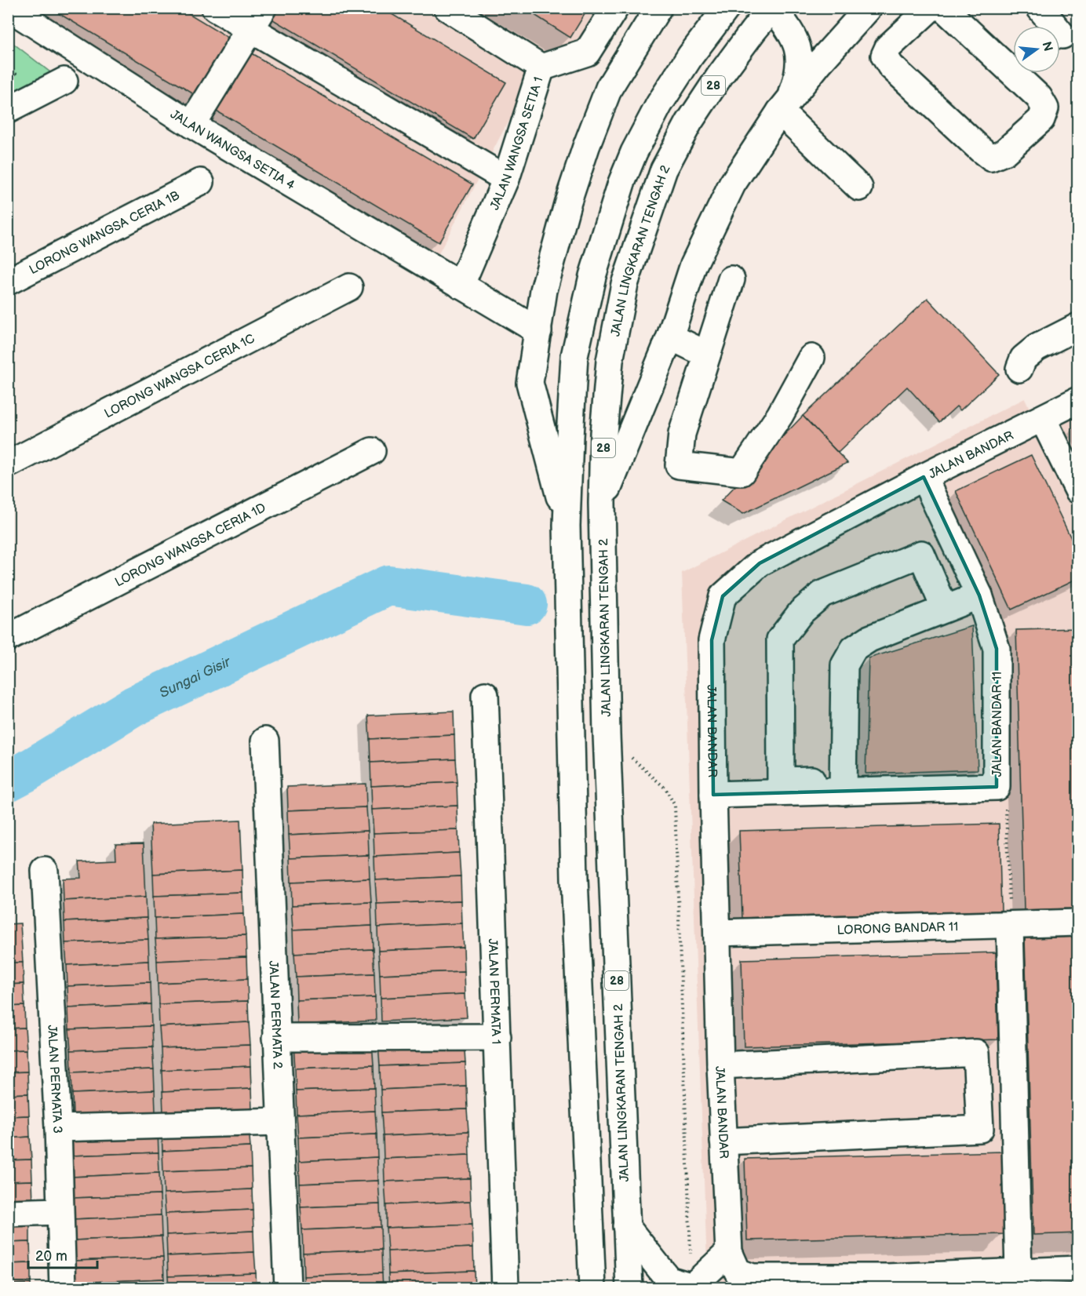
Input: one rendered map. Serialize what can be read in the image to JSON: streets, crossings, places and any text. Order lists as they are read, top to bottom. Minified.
{"streets":{"main road":["28","JALAN WANGSA SETIA 1","JALAN WANGSA SETIA 4","LORONG WANGSA CERIA 1B","JALAN LINGKARAN TENGAH 2","LORONG WANGSA CERIA 1C","JALAN BANDAR","LORONG WANGSA CERIA 1D","JALAN BANDAR 11","LORONG BANDAR 11","JALAN PERMATA 1","JALAN PERMATA 2","JALAN PERMATA 3"]},"crossings":[["JALAN WANGSA SETIA 1","JALAN WANGSA SETIA 4"],["JALAN BANDAR","JALAN BANDAR 11"],["JALAN BANDAR","LORONG BANDAR 11"]],"water":["Sungai Gisir"],"scale_bar":"20 m","north":"right"}
